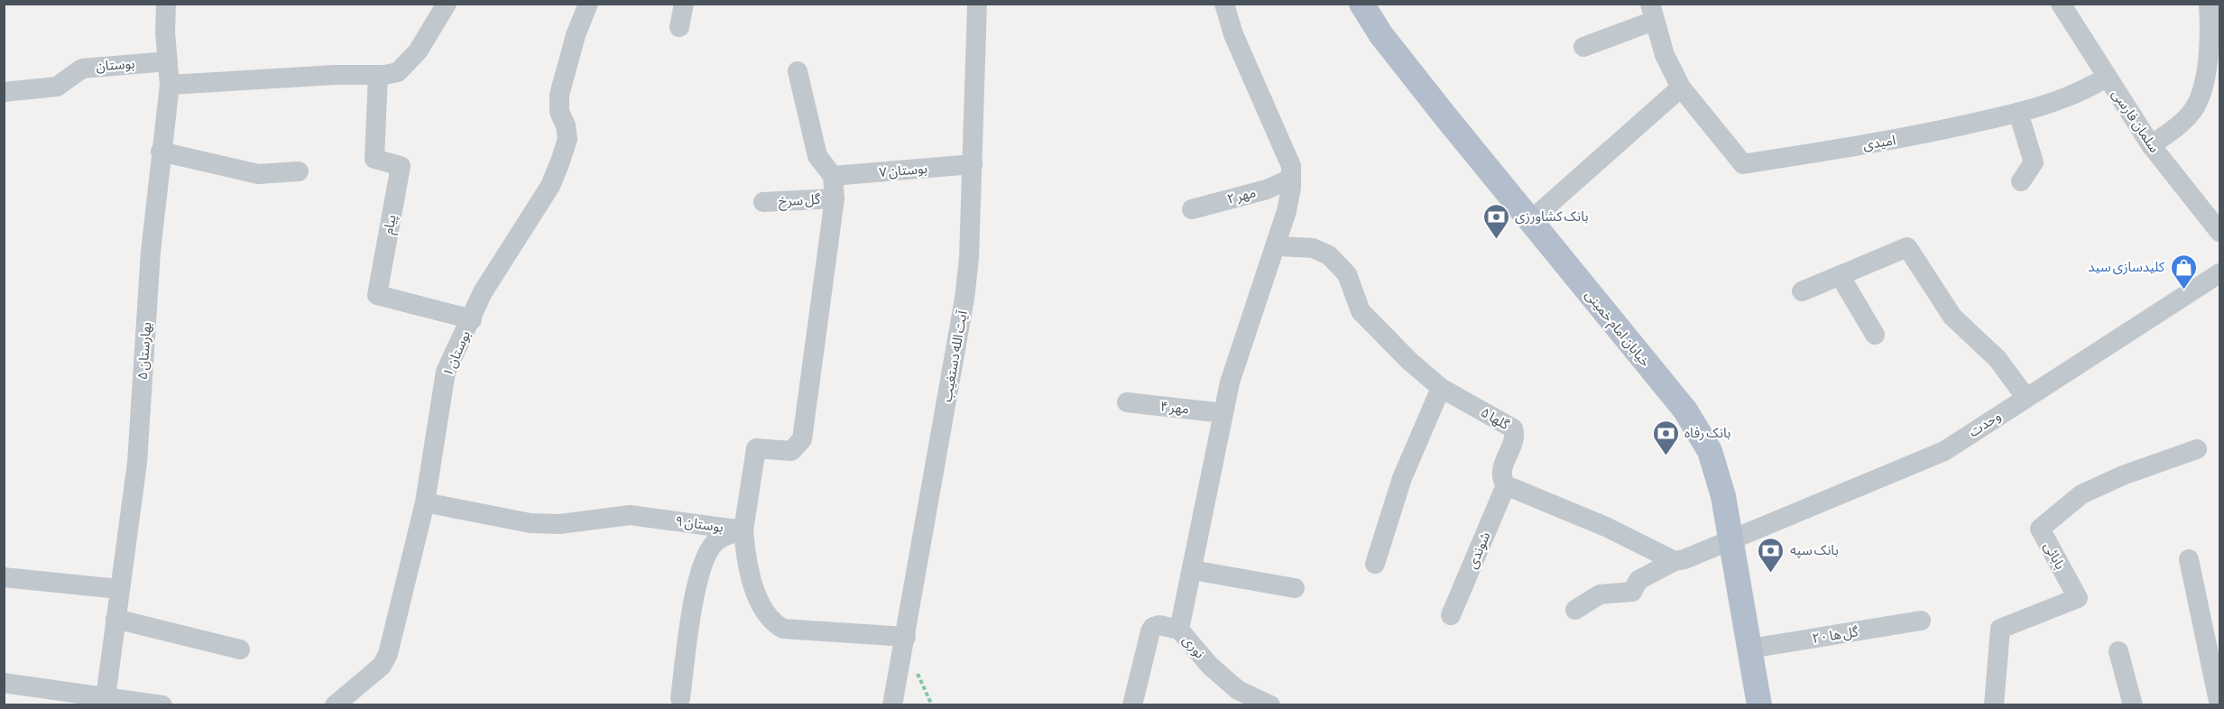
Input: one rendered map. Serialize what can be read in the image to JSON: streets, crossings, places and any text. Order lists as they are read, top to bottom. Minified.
{"streets":{"main road":["خیابان امام خمینی"],"street":["بوستان","سلمان فارسی","امیدی","بوستان ۷","مهر ۲","گل سرخ","پیام","بهارستان ۵","بوستان ۱","آیت الله دستغیب","مهر ۴","گلها ۵","وحدت","بوستان ۹","شوندی","بابائی","گل ها ۲۰","نوری"]},"crossings":[["بوستان","بهارستان ۵"],["سلمان فارسی","امیدی"],["بوستان ۷","آیت الله دستغیب"],["پیام","بوستان ۱"],["خیابان امام خمینی","وحدت"],["خیابان امام خمینی","گل ها ۲۰"],["بوستان ۱","بوستان ۹"],["گلها ۵","شوندی"]],"places":{"bank":["بانک کشاورزی","بانک رفاه","بانک سپه"],"shop":["کلیدسازی سید"]}}
